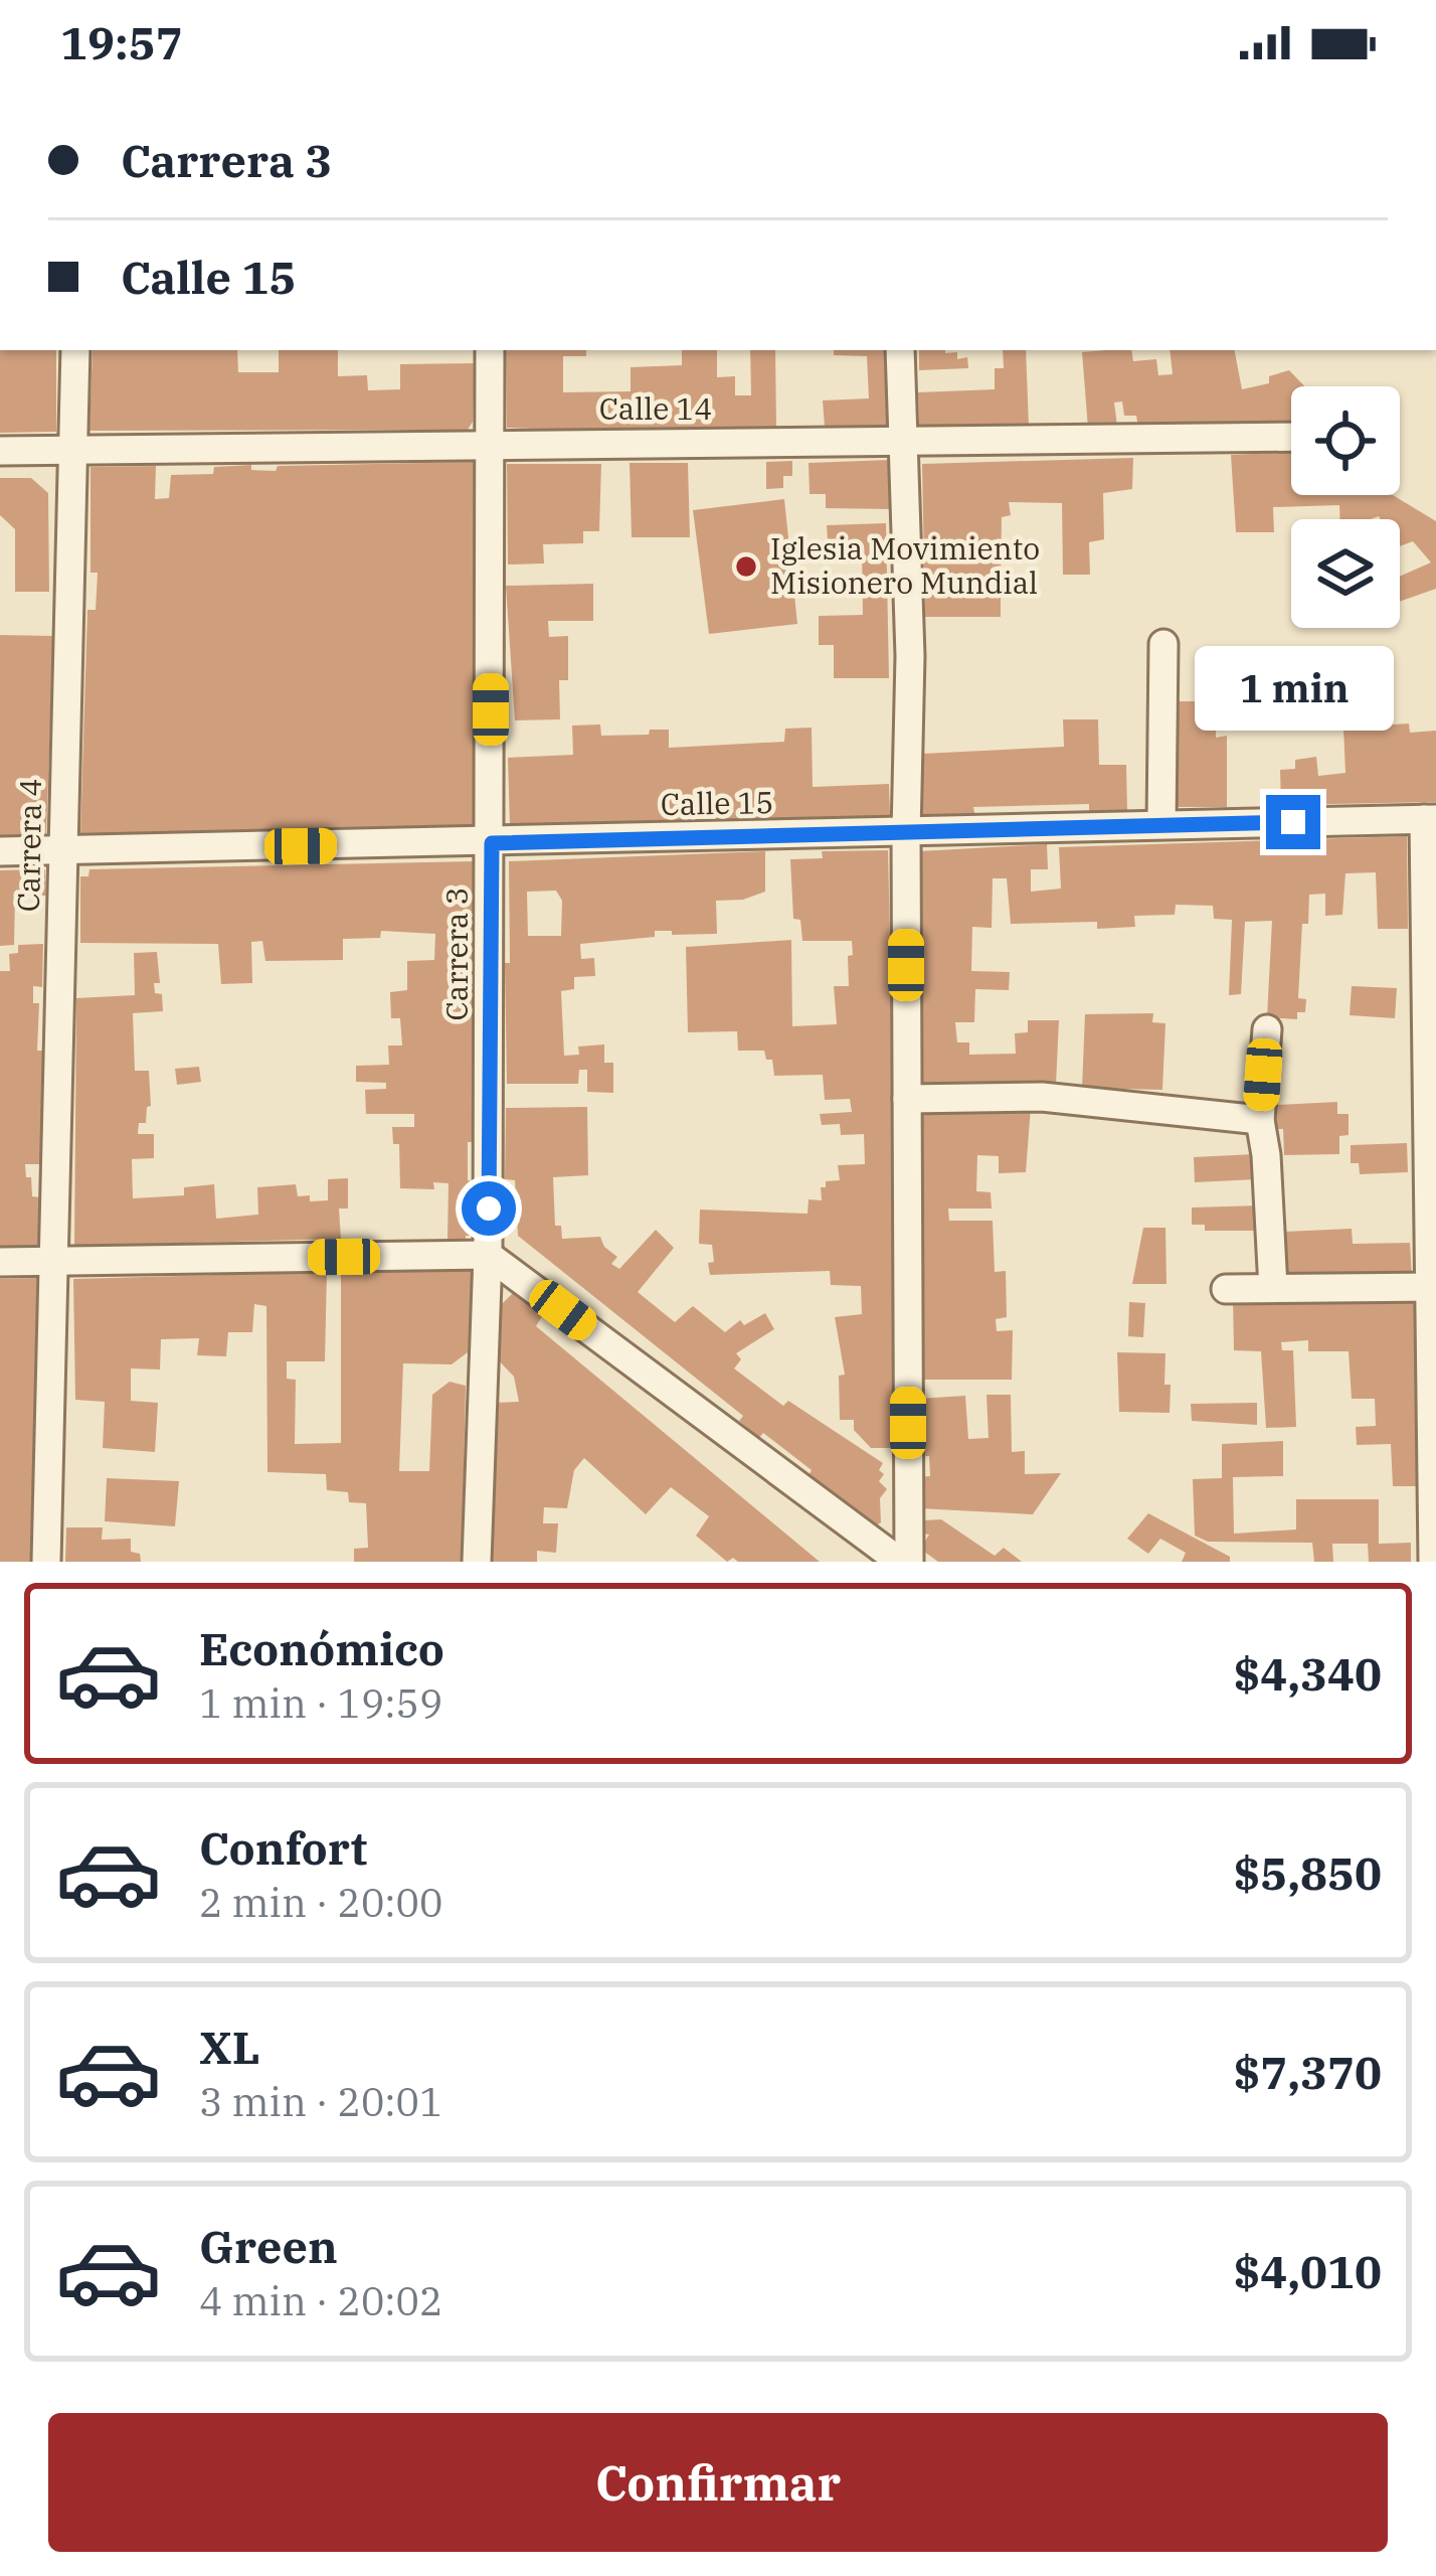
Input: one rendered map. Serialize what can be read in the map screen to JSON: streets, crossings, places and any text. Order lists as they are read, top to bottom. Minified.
{"streets":{"street":["Calle 14","Calle 15","Carrera 4","Carrera 3"]},"crossings":[["Calle 14","Carrera 4"],["Calle 14","Carrera 3"],["Calle 15","Carrera 4"],["Calle 15","Carrera 3"]],"places":["Iglesia Movimiento Misionero Mundial"],"page":{"status":"19:57","banner":["Carrera 3","Calle 15"],"bubble":"1 min","list":[{"name":"Económico","note":"1 min · 19:59","value":"$4,340"},{"name":"Confort","note":"2 min · 20:00","value":"$5,850"},{"name":"XL","note":"3 min · 20:01","value":"$7,370"},{"name":"Green","note":"4 min · 20:02","value":"$4,010"}],"buttons":"Confirmar"}}
